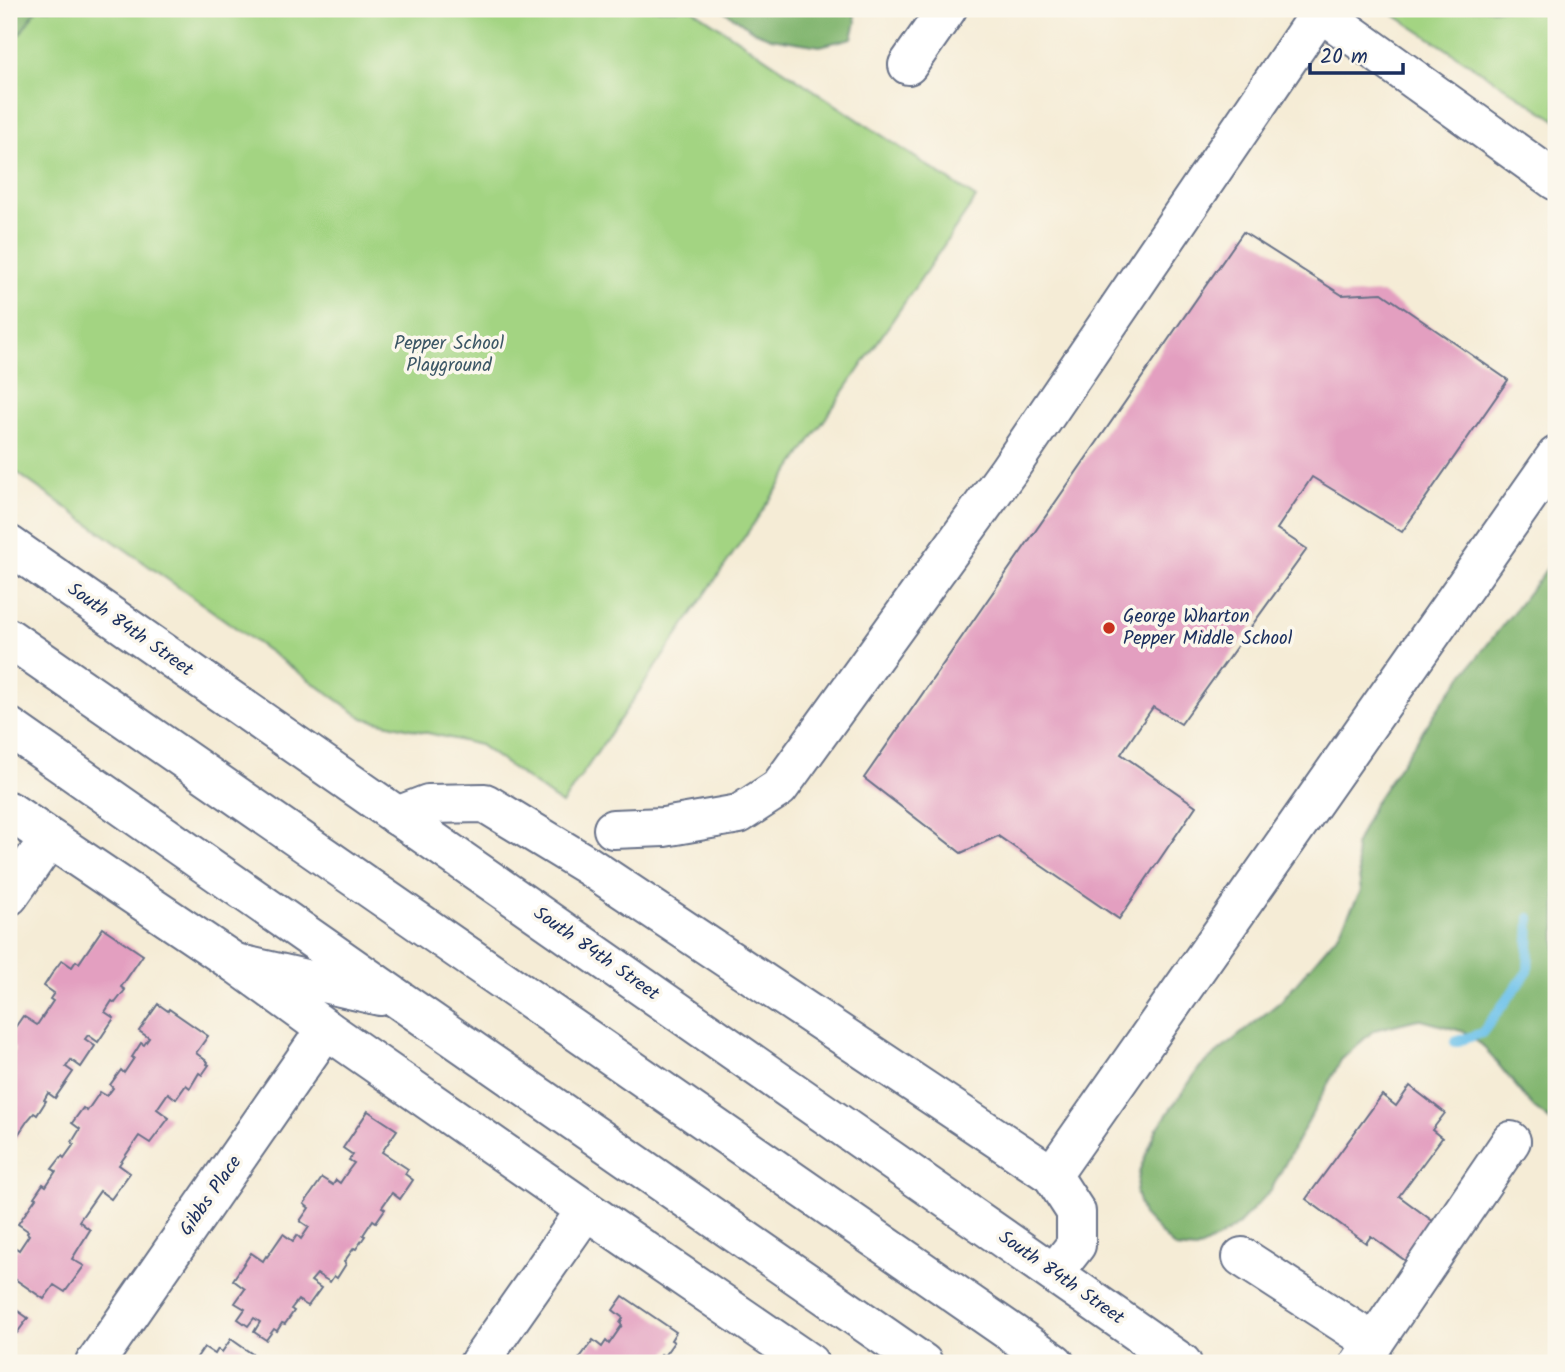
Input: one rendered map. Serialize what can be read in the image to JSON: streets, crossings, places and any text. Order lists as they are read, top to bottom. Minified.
{"streets":{"street":["South 84th Street","Gibbs Place"]},"parks":["Pepper School Playground"],"places":["George Wharton Pepper Middle School"],"scale_bar":"20 m"}
